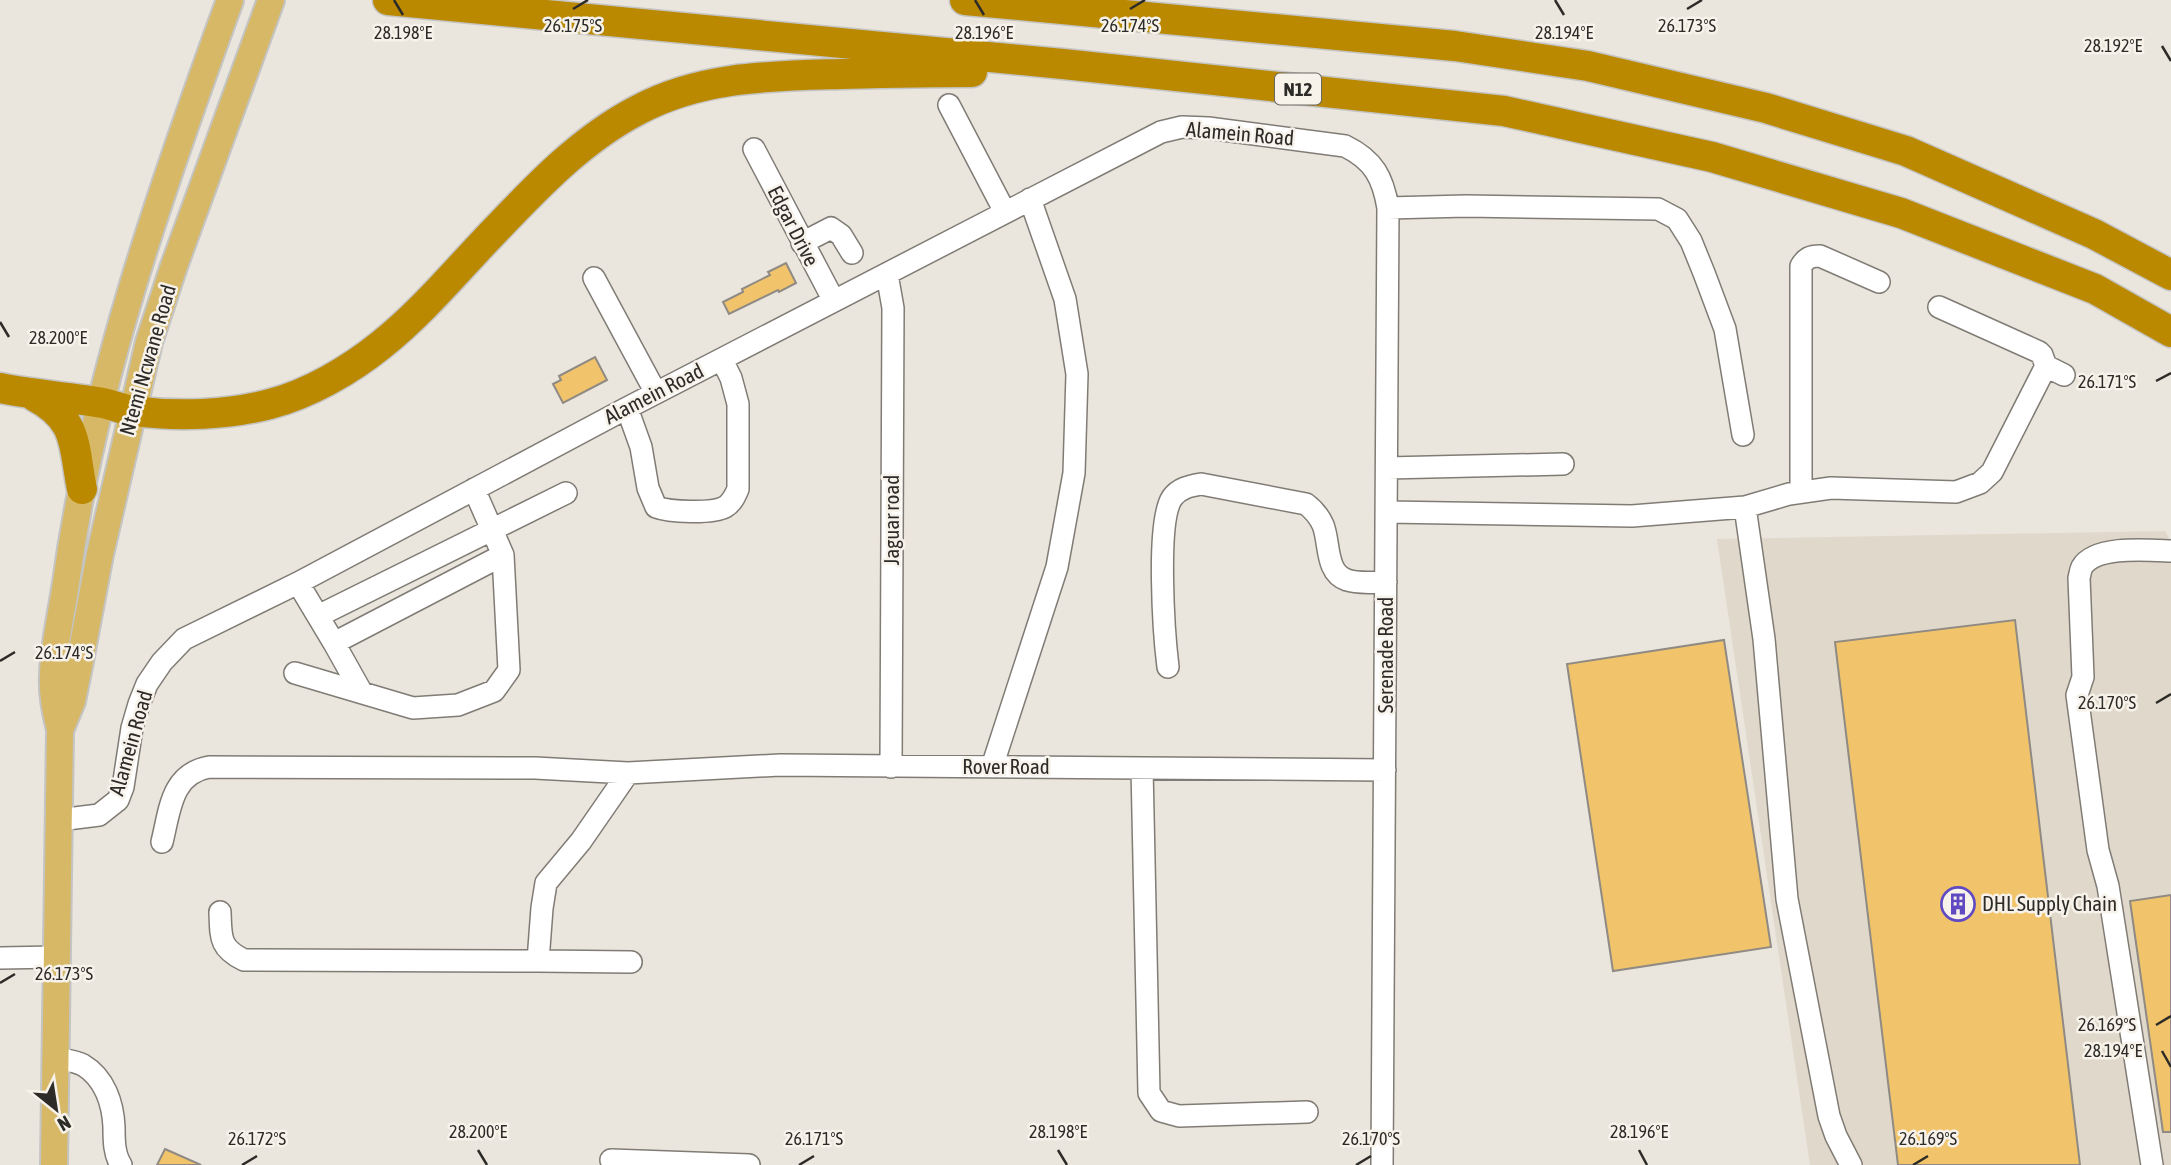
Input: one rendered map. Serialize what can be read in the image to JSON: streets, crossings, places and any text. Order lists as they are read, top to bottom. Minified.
{"streets":{"highway":["N12"],"main road":["Ntemi Ncwane Road"],"street":["Alamein Road","Edgar Drive","Jaguar road","Serenade Road","Rover Road"]},"crossings":[["Alamein Road","Edgar Drive"],["Alamein Road","Ntemi Ncwane Road"],["Alamein Road","Jaguar road"],["Alamein Road","Serenade Road"],["Jaguar road","Rover Road"],["Serenade Road","Rover Road"]],"places":{"building":["DHL Supply Chain"]},"north":"bottom right","coordinates":["26.175°S","26.174°S","26.173°S","28.194°E","28.198°E","28.196°E","28.192°E","28.200°E","26.171°S","26.170°S","26.169°S","26.172°S"]}
